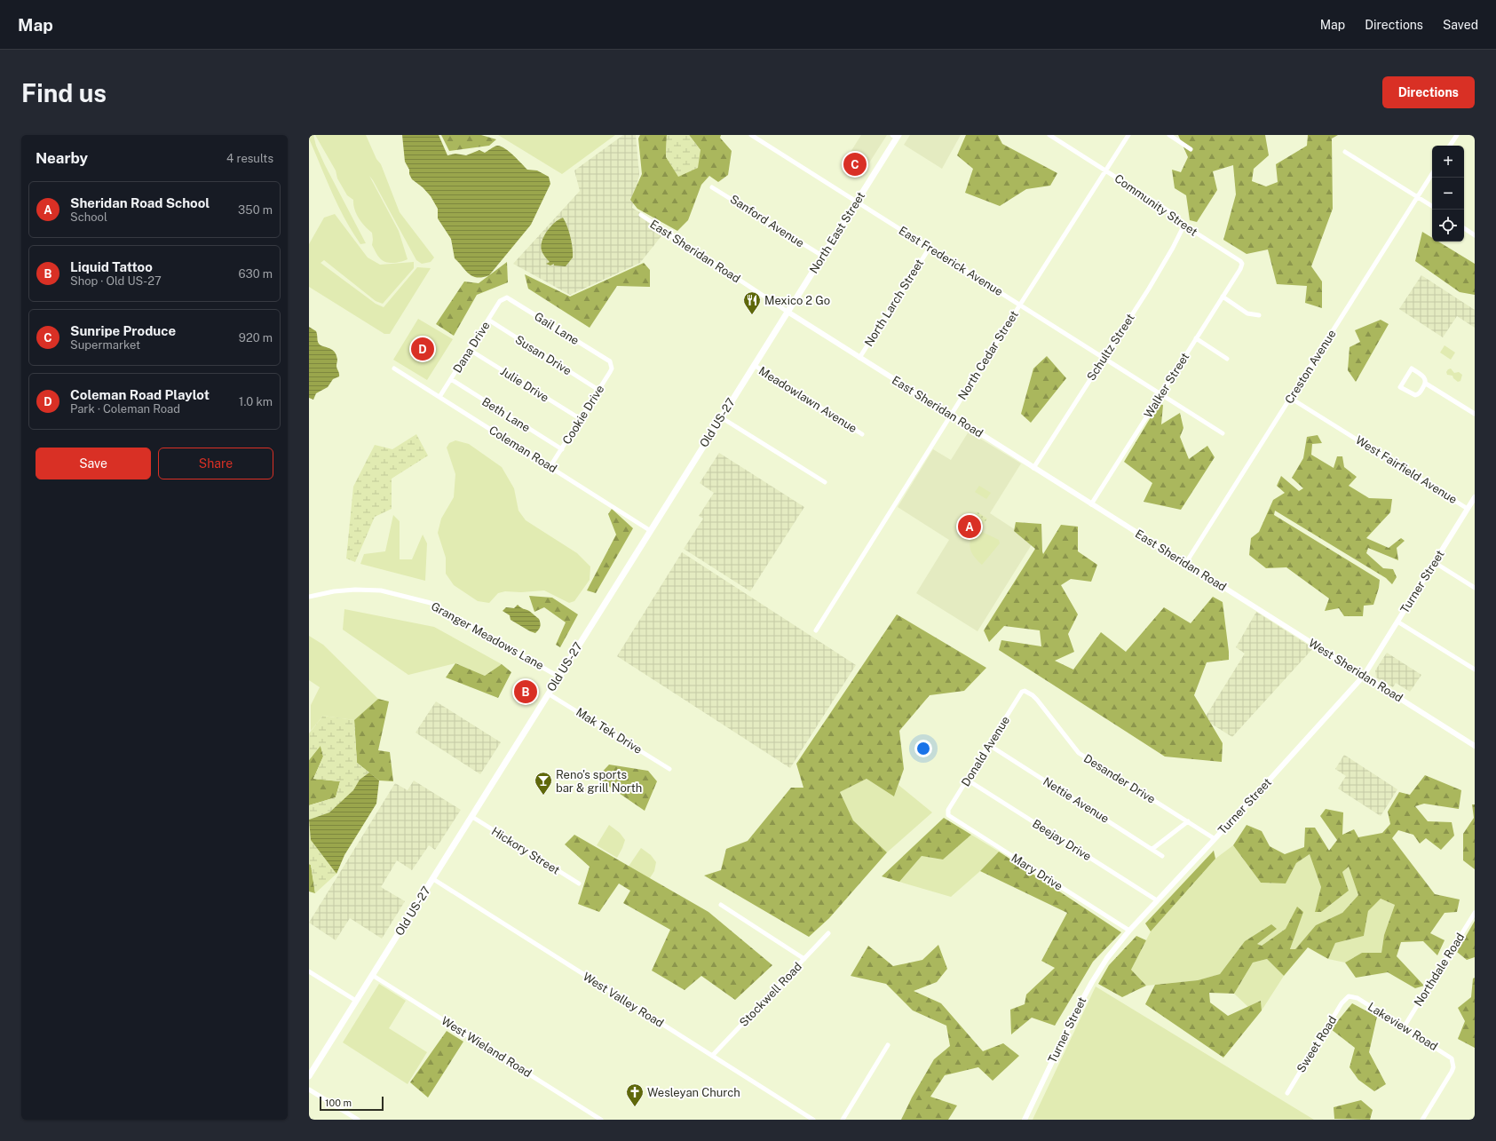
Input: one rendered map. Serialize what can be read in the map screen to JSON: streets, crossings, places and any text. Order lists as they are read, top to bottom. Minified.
{"streets":{"main road":["North East Street","Old US-27"],"street":["Community Street","Sanford Avenue","East Sheridan Road","East Frederick Avenue","North Larch Street","Gail Lane","Dana Drive","Schultz Street","Susan Drive","North Cedar Street","Creston Avenue","Julie Drive","Walker Street","Meadowlawn Avenue","Beth Lane","Cookie Drive","Coleman Road","West Fairfield Avenue","Turner Street","Granger Meadows Lane","West Sheridan Road","Mak Tek Drive","Donald Avenue","Desander Drive","Nettie Avenue","Beejay Drive","Hickory Street","Mary Drive","Northdale Road","Stockwell Road","West Valley Road","Lakeview Road","Sweet Road","West Wieland Road"]},"crossings":[["Community Street","Schultz Street"],["Community Street","North Cedar Street"],["Community Street","Walker Street"],["Sanford Avenue","North East Street"],["North East Street","East Sheridan Road"],["North East Street","East Frederick Avenue"],["North East Street","Old US-27"],["East Sheridan Road","North Larch Street"],["East Sheridan Road","Schultz Street"],["East Sheridan Road","North Cedar Street"],["East Sheridan Road","Creston Avenue"],["East Sheridan Road","Walker Street"],["East Sheridan Road","Old US-27"],["East Sheridan Road","West Sheridan Road"],["East Frederick Avenue","North Larch Street"],["East Frederick Avenue","Schultz Street"],["East Frederick Avenue","North Cedar Street"],["East Frederick Avenue","Walker Street"],["Gail Lane","Dana Drive"],["Gail Lane","Cookie Drive"],["Dana Drive","Susan Drive"],["Dana Drive","Julie Drive"],["Dana Drive","Beth Lane"],["Dana Drive","Coleman Road"],["Susan Drive","Cookie Drive"],["Creston Avenue","West Fairfield Avenue"],["Julie Drive","Cookie Drive"],["Meadowlawn Avenue","Old US-27"],["Beth Lane","Cookie Drive"],["Cookie Drive","Coleman Road"],["Old US-27","Coleman Road"],["Old US-27","Granger Meadows Lane"],["Old US-27","Mak Tek Drive"],["Old US-27","Hickory Street"],["Old US-27","West Valley Road"],["Old US-27","West Wieland Road"],["West Fairfield Avenue","Turner Street"],["Turner Street","West Sheridan Road"],["Turner Street","Desander Drive"],["Turner Street","Beejay Drive"],["Turner Street","Mary Drive"],["Donald Avenue","Desander Drive"],["Donald Avenue","Nettie Avenue"],["Donald Avenue","Beejay Drive"],["Donald Avenue","Mary Drive"],["Northdale Road","Lakeview Road"],["Stockwell Road","West Valley Road"],["Lakeview Road","Sweet Road"]],"places":{"restaurant":["Mexico 2 Go"],"bar":["Reno's sports bar & grill North"],"church":["Wesleyan Church"]},"scale_bar":"100 m","page":{"header":"Map","nav":["Map","Directions","Saved"],"buttons":["Directions",["Save","Share"]],"title":"Find us","heading":["Nearby","4 results"],"map_buttons":["+","−"],"pins":["C","D","A","B"],"list":[{"mark":"A","name":"Sheridan Road School","note":"School","value":"350 m"},{"mark":"B","name":"Liquid Tattoo","note":"Shop · Old US-27","value":"630 m"},{"mark":"C","name":"Sunripe Produce","note":"Supermarket","value":"920 m"},{"mark":"D","name":"Coleman Road Playlot","note":"Park · Coleman Road","value":"1.0 km"}],"scale":"100 m"}}
